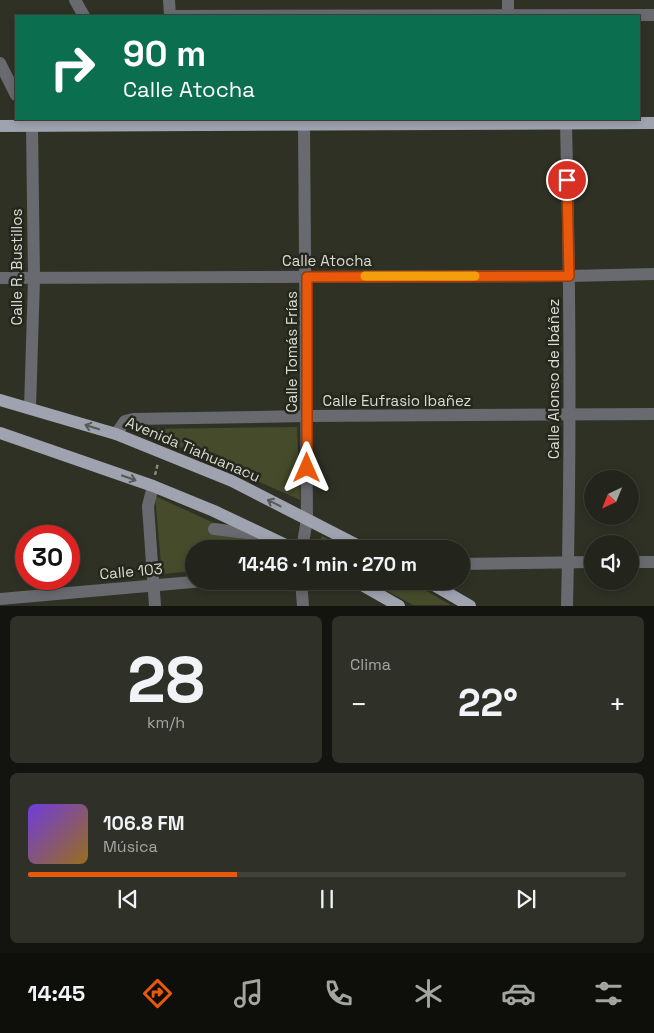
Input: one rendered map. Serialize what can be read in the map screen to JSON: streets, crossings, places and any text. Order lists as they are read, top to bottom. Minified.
{"streets":{"main road":["Avenida Tiahuanacu"],"street":["Calle Atocha","Calle R. Bustillos","Calle Tomás Frías","Calle Alonso de Ibáñez","Calle Eufrasio Ibañez","Calle 103"]},"crossings":[["Calle Atocha","Calle R. Bustillos"],["Calle Atocha","Calle Tomás Frías"],["Calle Atocha","Calle Alonso de Ibáñez"],["Calle R. Bustillos","Avenida Tiahuanacu"],["Calle Tomás Frías","Calle Eufrasio Ibañez"],["Calle Tomás Frías","Avenida Tiahuanacu"],["Calle Alonso de Ibáñez","Calle Eufrasio Ibañez"],["Calle Eufrasio Ibañez","Avenida Tiahuanacu"]],"north":"bottom left","page":{"turn":["90 m","Calle Atocha"],"limit":"30","trip":"14:46 · 1 min · 270 m","tile":[["28","km/h"],"Clima"],"heat":["−","22°","+"],"song":["106.8 FM","Música"],"tabs":"14:45"}}
